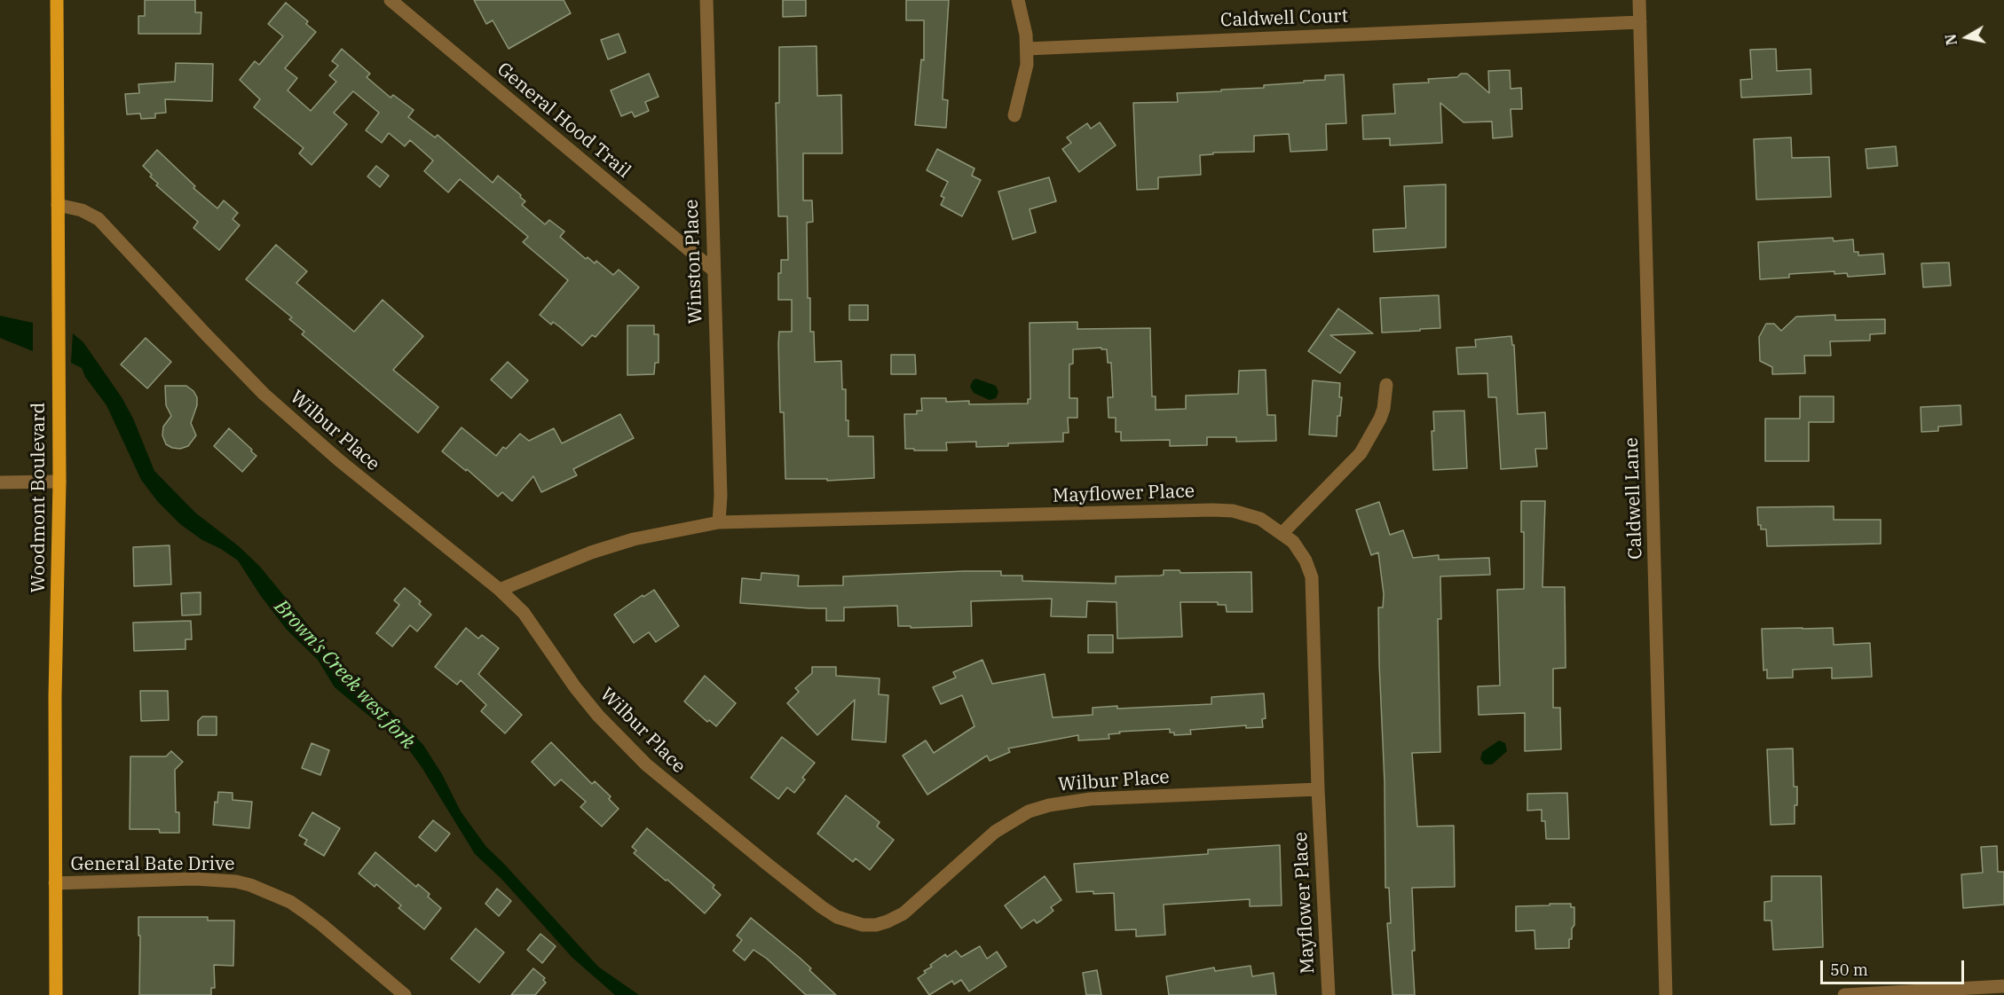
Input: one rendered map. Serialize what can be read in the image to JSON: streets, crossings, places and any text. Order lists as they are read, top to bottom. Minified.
{"streets":{"main road":["Woodmont Boulevard"],"street":["Caldwell Court","General Hood Trail","Winston Place","Wilbur Place","Mayflower Place","Caldwell Lane","General Bate Drive"]},"crossings":[["Caldwell Court","Caldwell Lane"],["General Hood Trail","Winston Place"],["Winston Place","Mayflower Place"],["Wilbur Place","Mayflower Place"],["Wilbur Place","Woodmont Boulevard"],["Woodmont Boulevard","General Bate Drive"]],"water":["Brown's Creek west fork"],"scale_bar":"50 m","north":"left"}
